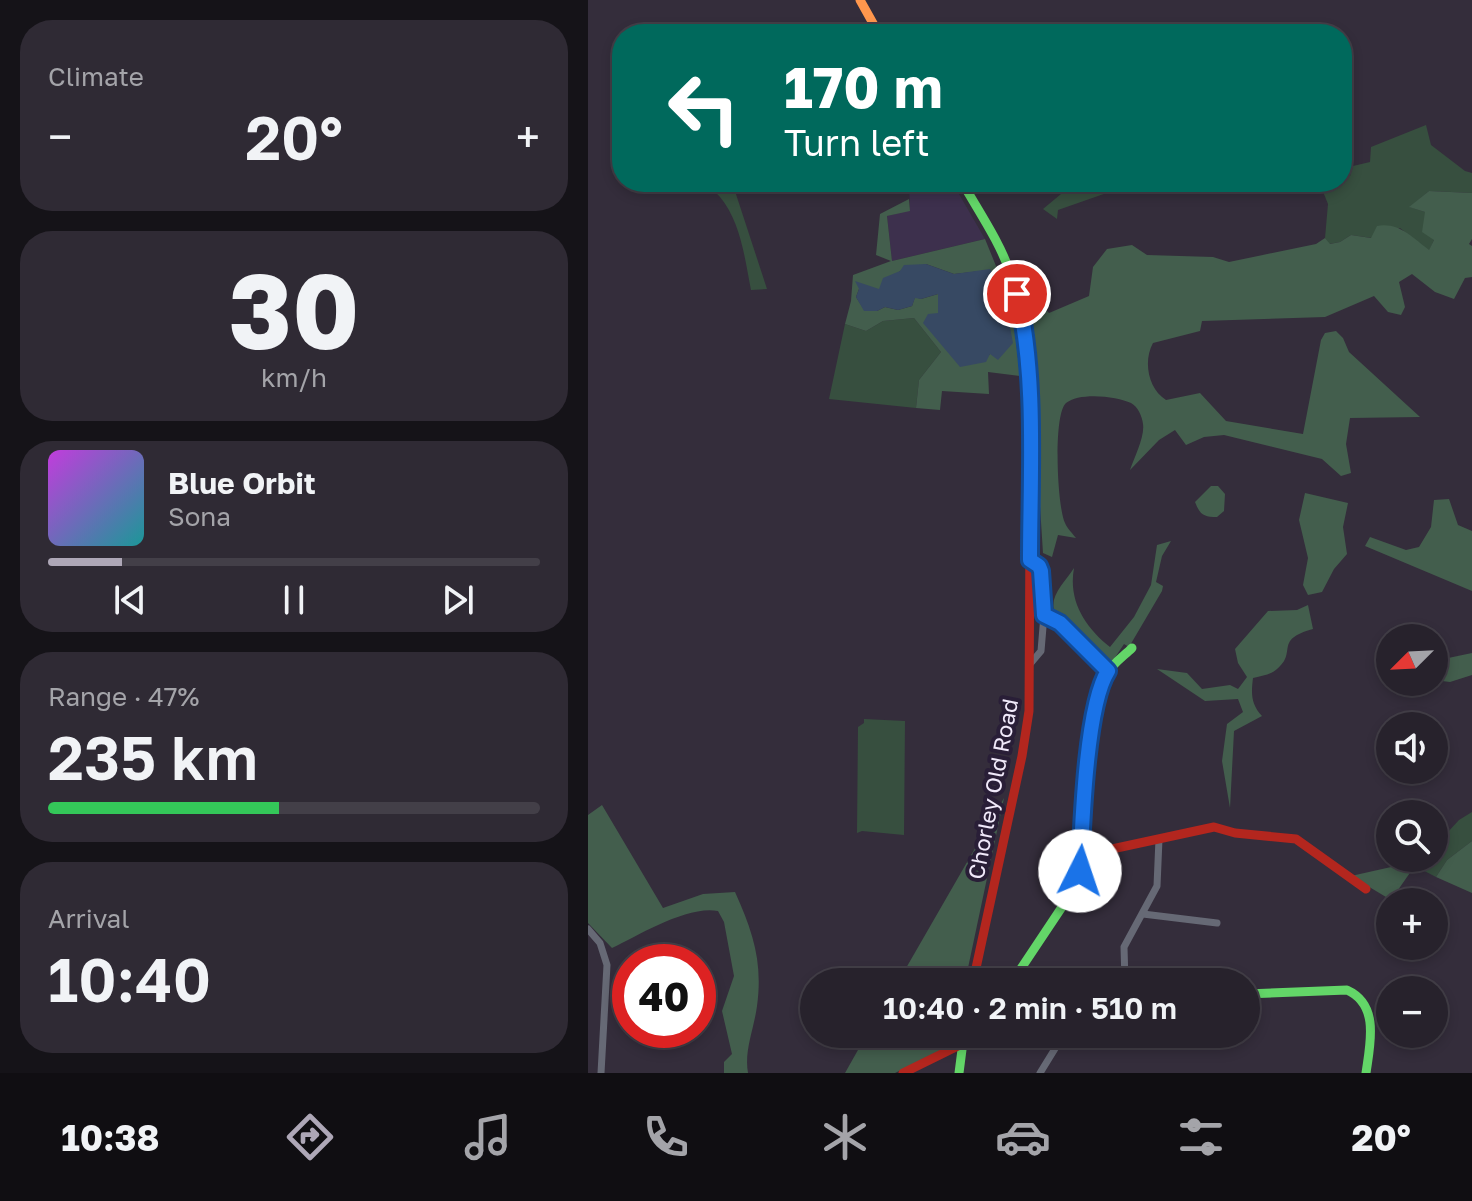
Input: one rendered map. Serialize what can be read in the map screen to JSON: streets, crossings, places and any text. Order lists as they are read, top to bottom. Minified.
{"streets":{"street":["Chorley Old Road"]},"north":"bottom left","page":{"tile":["Climate",["30","km/h"],["Range · 47%","235 km"],["Arrival","10:40"]],"turn":["170 m","Turn left"],"heat":["−","20°","+"],"song":["Blue Orbit","Sona"],"map_buttons":["+","−"],"limit":"40","trip":"10:40 · 2 min · 510 m","tabs":["10:38","20°"]}}
